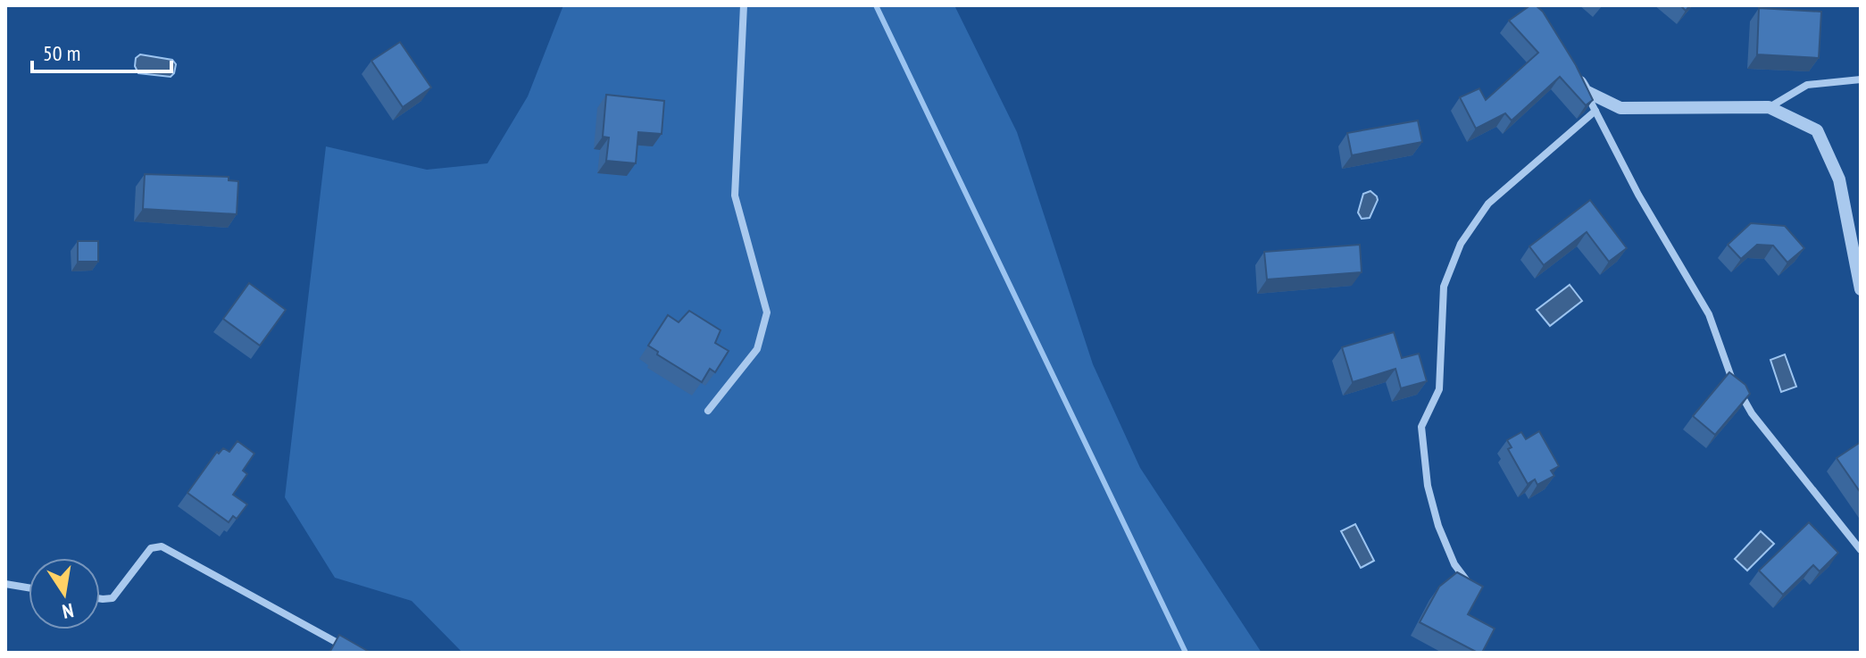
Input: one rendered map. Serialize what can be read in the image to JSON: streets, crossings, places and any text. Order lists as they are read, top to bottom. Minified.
{"scale_bar":"50 m","north":"bottom"}
